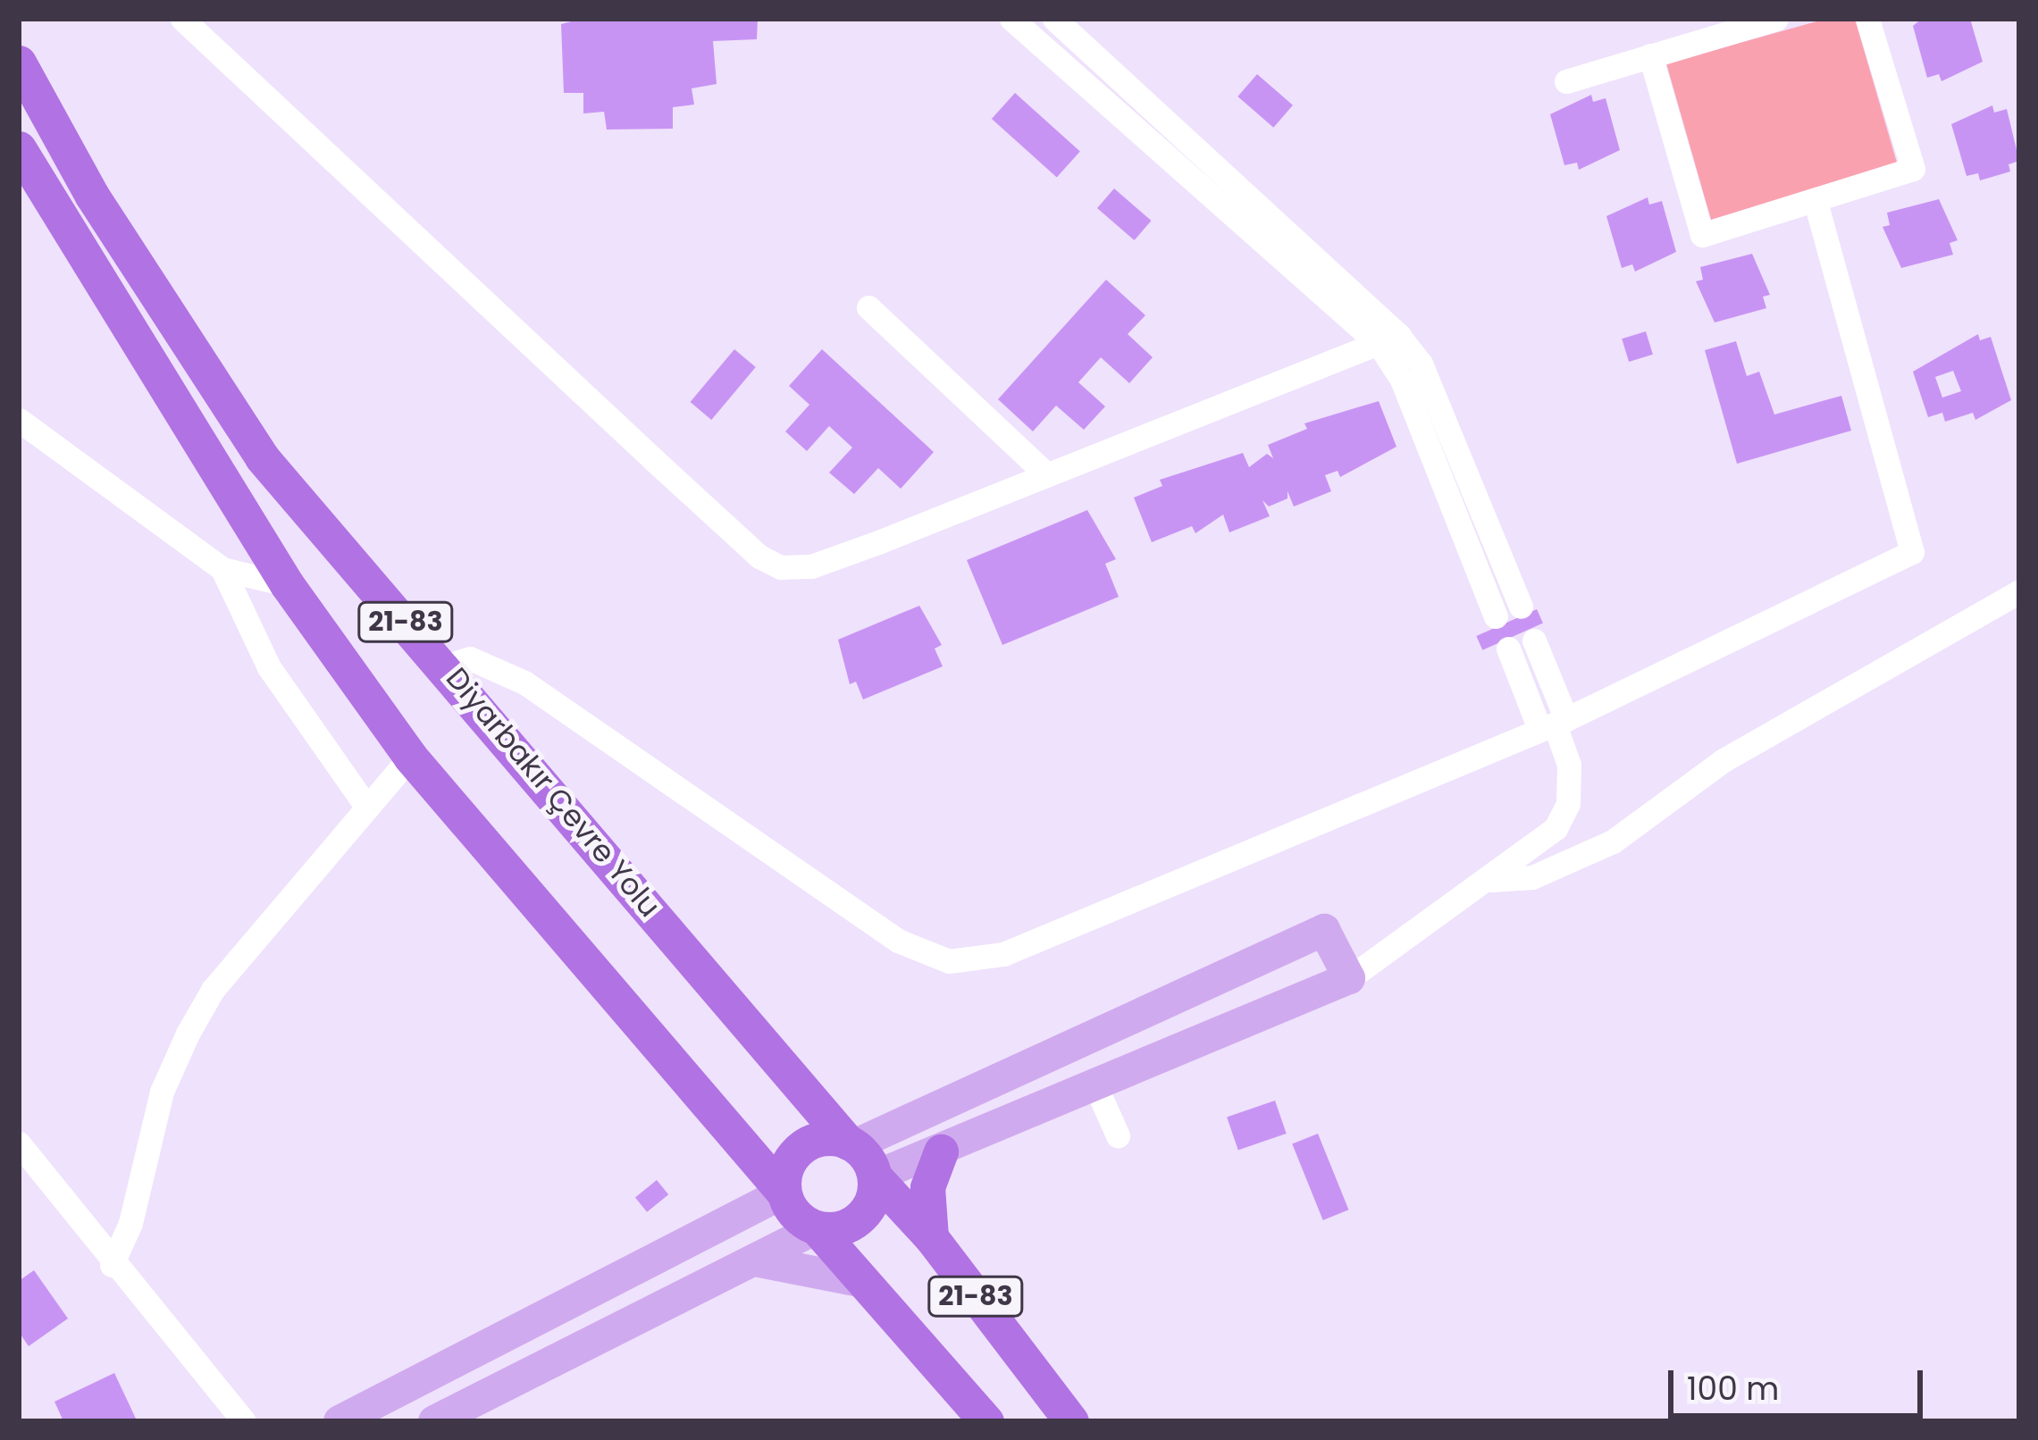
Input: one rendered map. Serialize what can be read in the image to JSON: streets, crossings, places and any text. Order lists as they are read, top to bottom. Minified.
{"streets":{"highway":["21-83","Diyarbakır Çevre Yolu"]},"crossings":[["21-83","Diyarbakır Çevre Yolu"]],"scale_bar":"100 m"}
